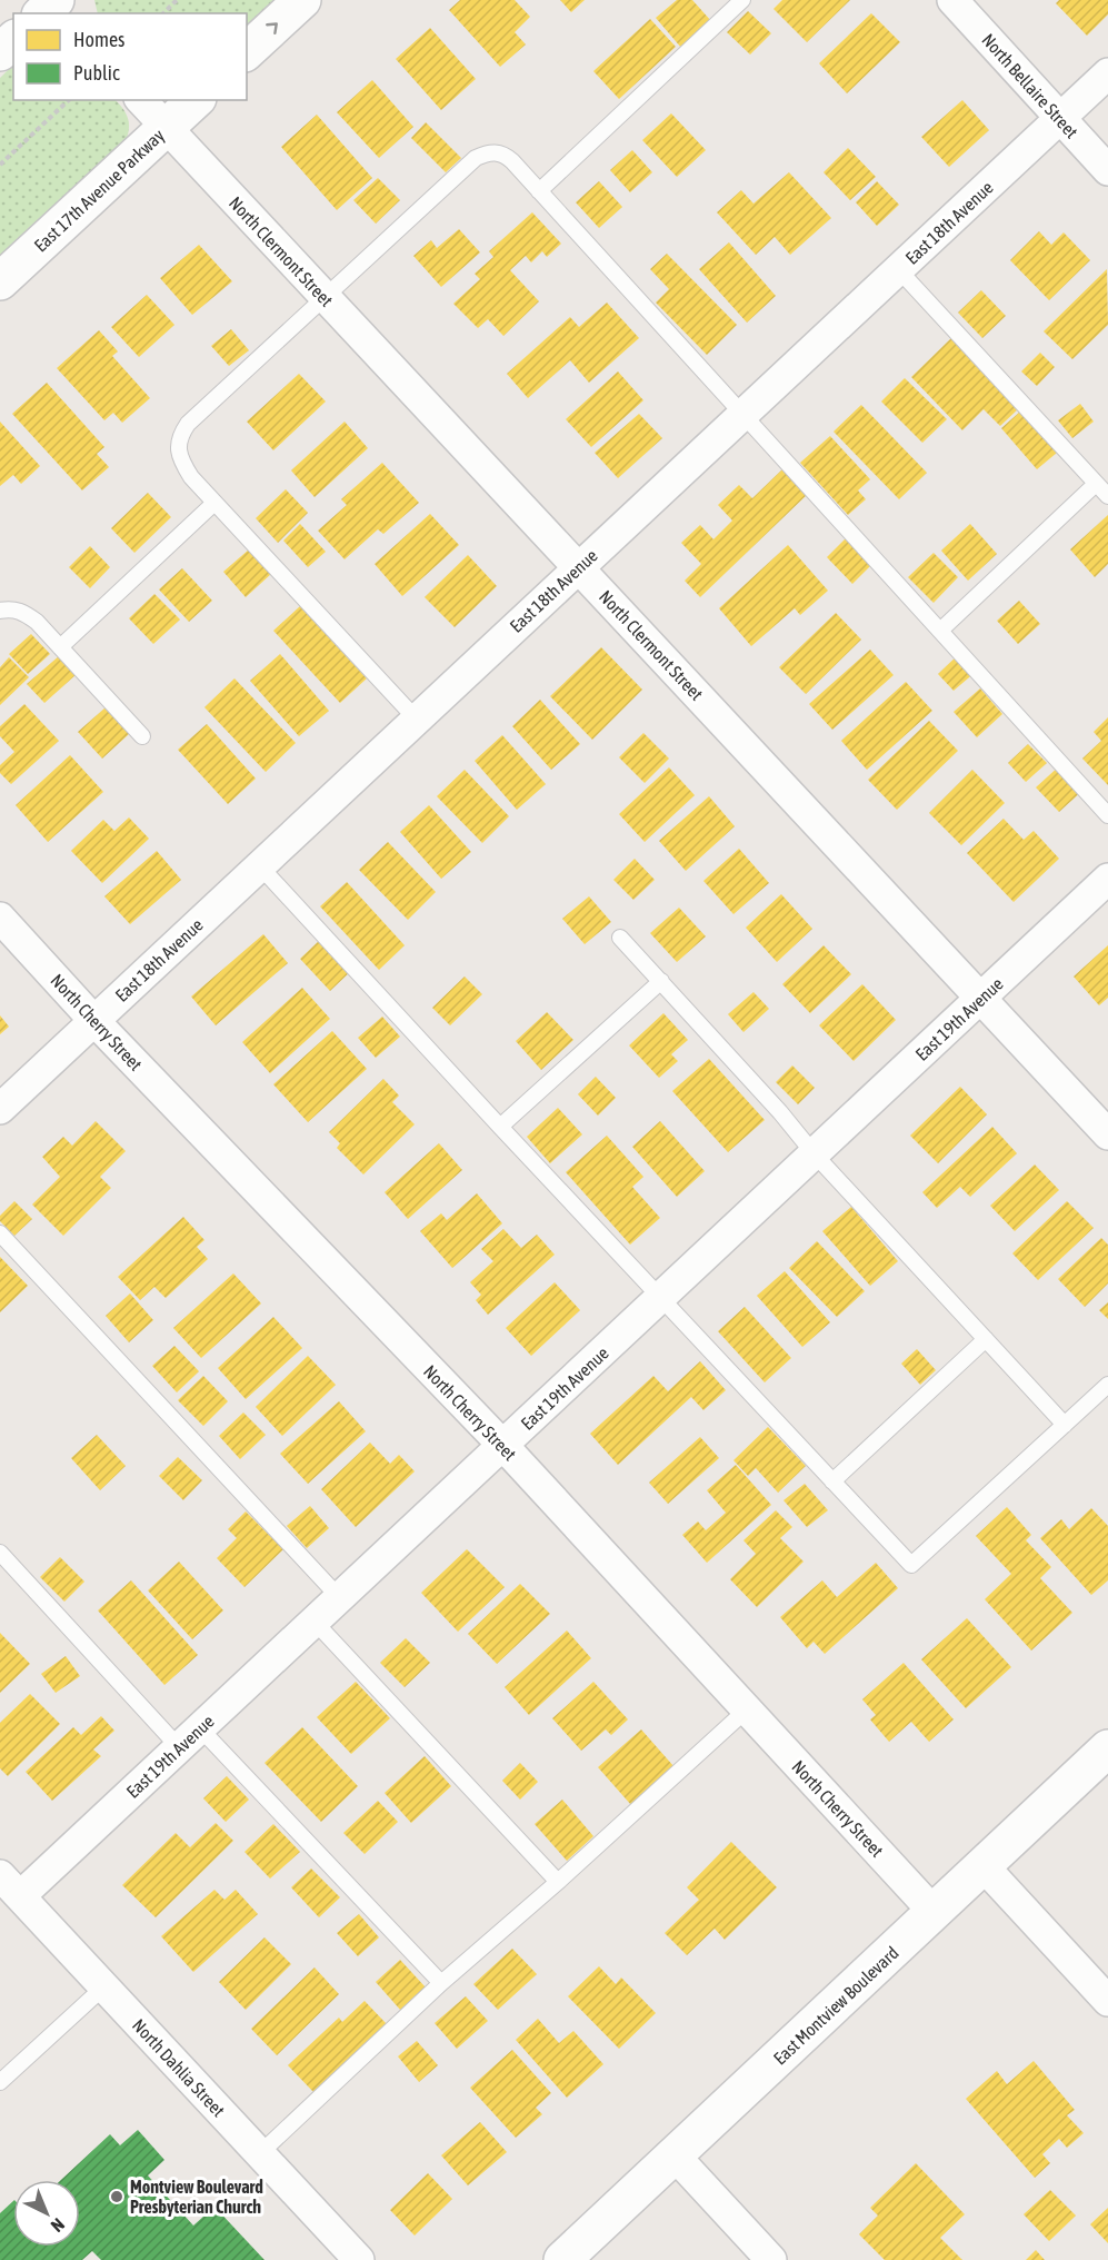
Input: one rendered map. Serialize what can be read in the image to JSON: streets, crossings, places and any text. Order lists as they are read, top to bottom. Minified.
{"streets":{"street":["North Bellaire Street","East 17th Avenue Parkway","East 18th Avenue","North Clermont Street","East 19th Avenue","North Cherry Street","East Montview Boulevard","North Dahlia Street"]},"crossings":[["North Bellaire Street","East 18th Avenue"],["East 17th Avenue Parkway","North Clermont Street"],["East 18th Avenue","North Clermont Street"],["East 18th Avenue","North Cherry Street"],["North Clermont Street","East 19th Avenue"],["East 19th Avenue","North Cherry Street"],["East 19th Avenue","North Dahlia Street"],["North Cherry Street","East Montview Boulevard"]],"places":["Montview Boulevard Presbyterian Church"],"legend":["Homes","Public"],"north":"bottom right"}
